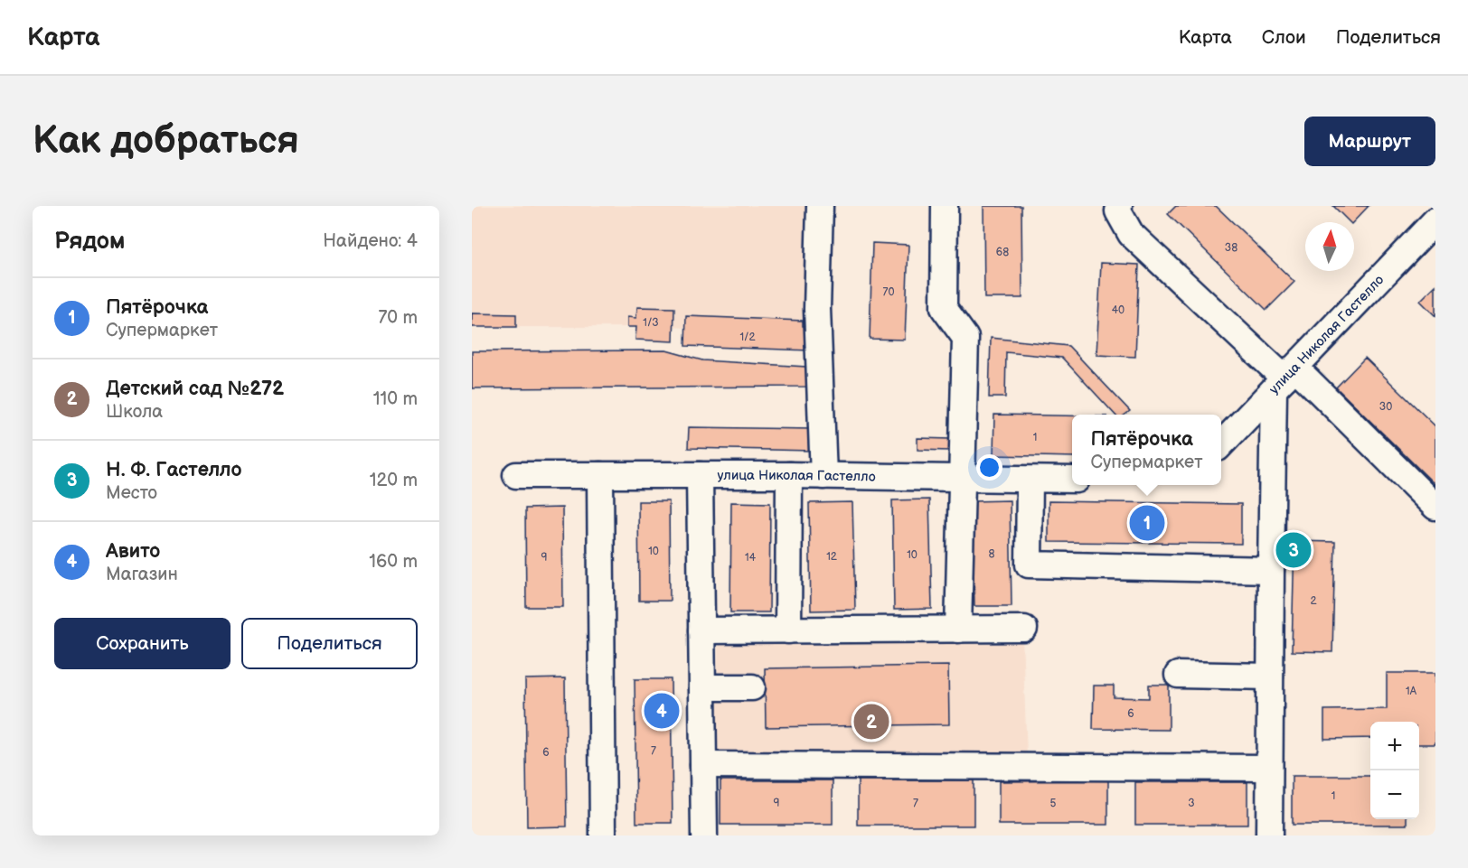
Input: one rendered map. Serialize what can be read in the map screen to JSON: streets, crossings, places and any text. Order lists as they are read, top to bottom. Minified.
{"streets":{"street":["улица Николая Гастелло"]},"house_numbers":["38","68","70","40","1/3","1/2","30","1","10","8","10","12","9","14","2","1А","6","7","6","1","9","7","5","3"],"north":"top","page":{"header":"Карта","nav":["Карта","Слои","Поделиться"],"buttons":["Маршрут",["Сохранить","Поделиться"]],"title":"Как добраться","heading":["Рядом","Найдено: 4"],"list":[{"mark":"1","name":"Пятёрочка","note":"Супермаркет","value":"70 m"},{"mark":"2","name":"Детский сад №272","note":"Школа","value":"110 m"},{"mark":"3","name":"Н. Ф. Гастелло","note":"Место","value":"120 m"},{"mark":"4","name":"Авито","note":"Магазин","value":"160 m"}],"popup":["Пятёрочка","Супермаркет"],"pins":["1","3","4","2"],"map_buttons":["+","−"]}}
